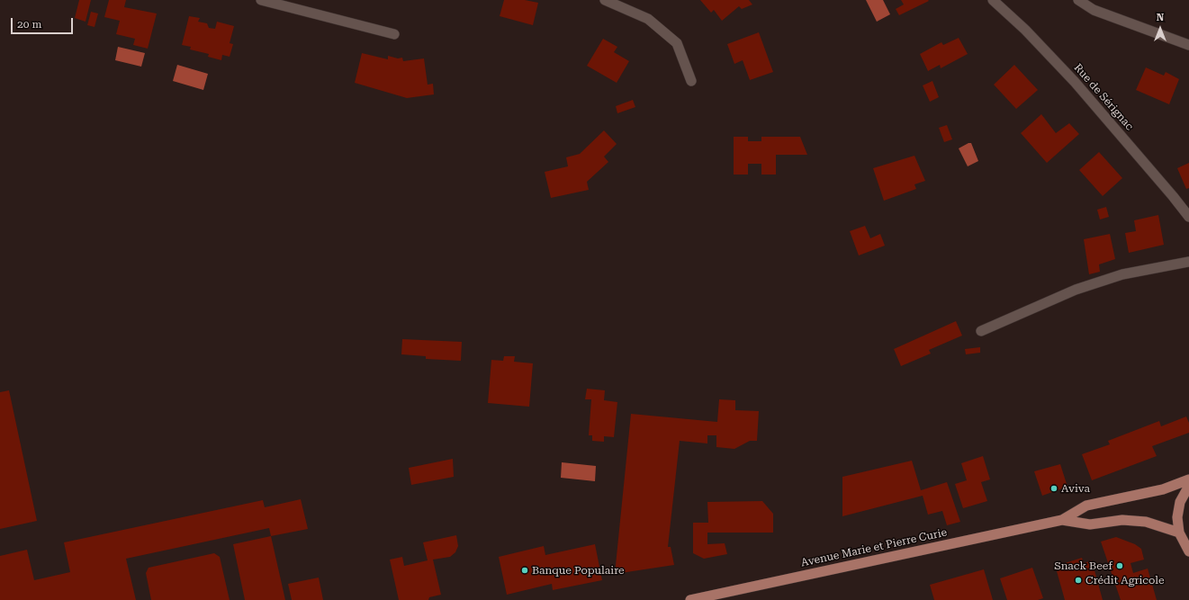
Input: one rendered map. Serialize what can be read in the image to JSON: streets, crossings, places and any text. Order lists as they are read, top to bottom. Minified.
{"streets":{"main road":["Avenue Marie et Pierre Curie"],"street":["Rue de Sérignac"]},"places":["Aviva","Snack Beef","Banque Populaire","Crédit Agricole"],"scale_bar":"20 m","north":"top"}
